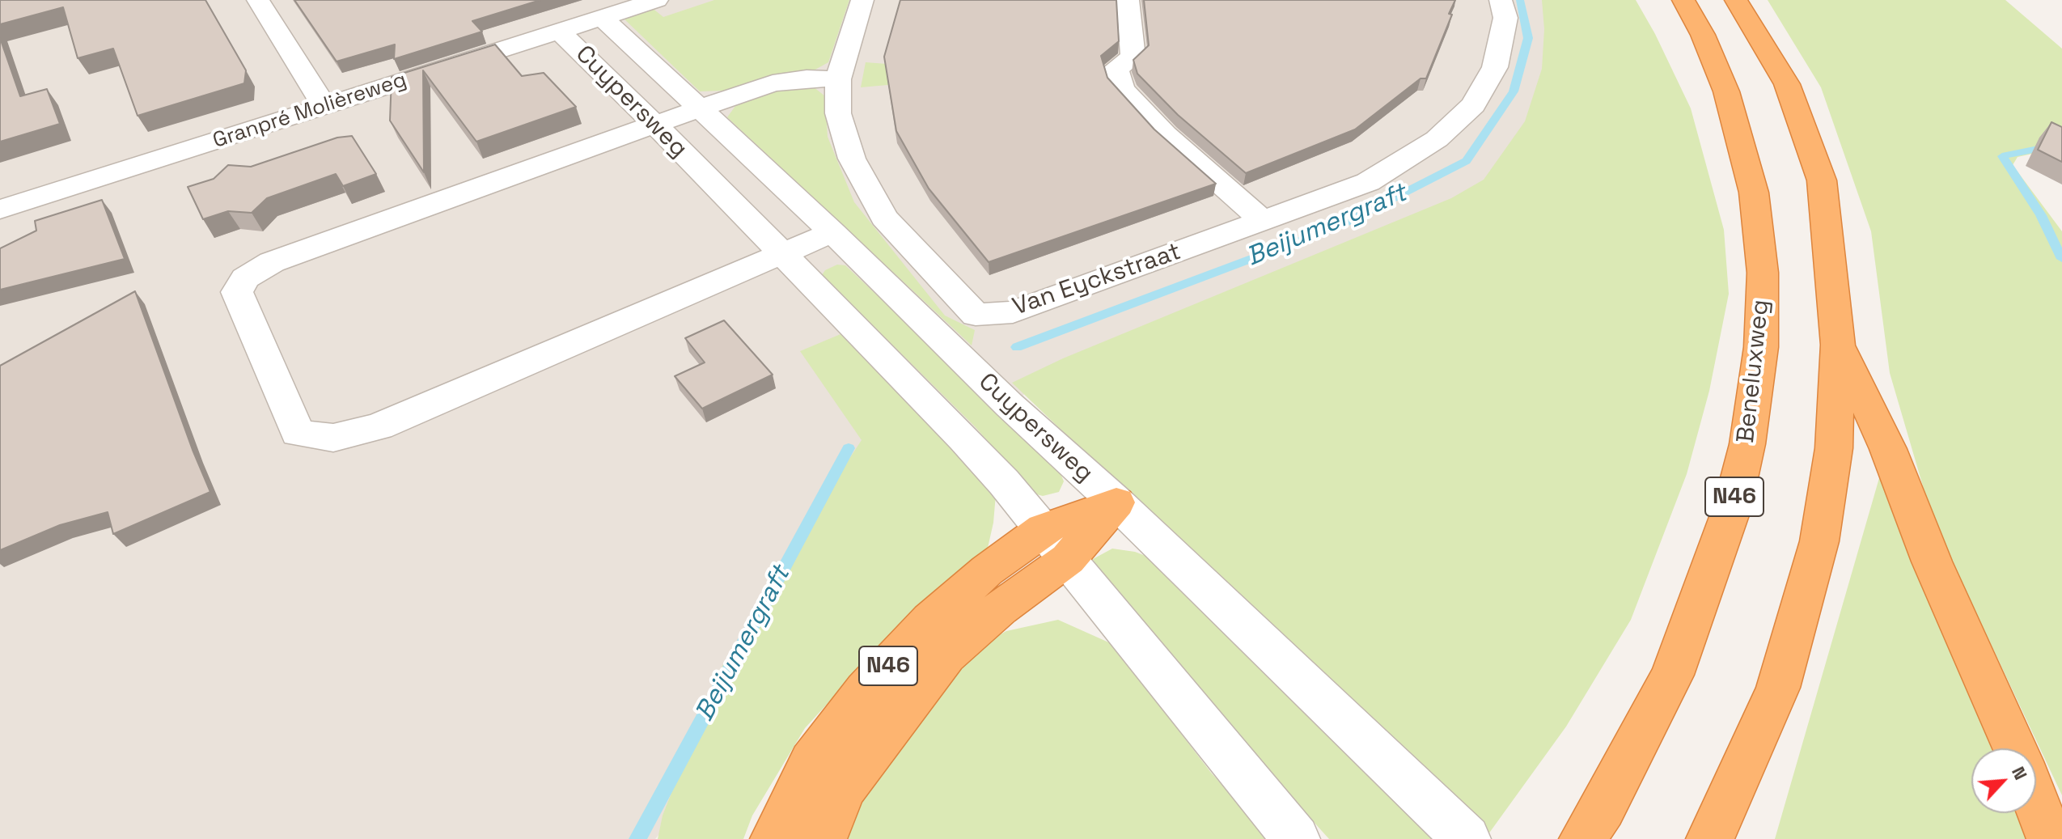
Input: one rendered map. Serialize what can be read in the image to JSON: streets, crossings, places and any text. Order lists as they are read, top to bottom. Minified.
{"streets":{"highway":["Beneluxweg","N46"],"street":["Cuypersweg","Granpré Molièreweg","Van Eyckstraat"]},"crossings":[["Cuypersweg","Granpré Molièreweg"],["Cuypersweg","N46"]],"water":["Beijumergraft"],"north":"top right"}
